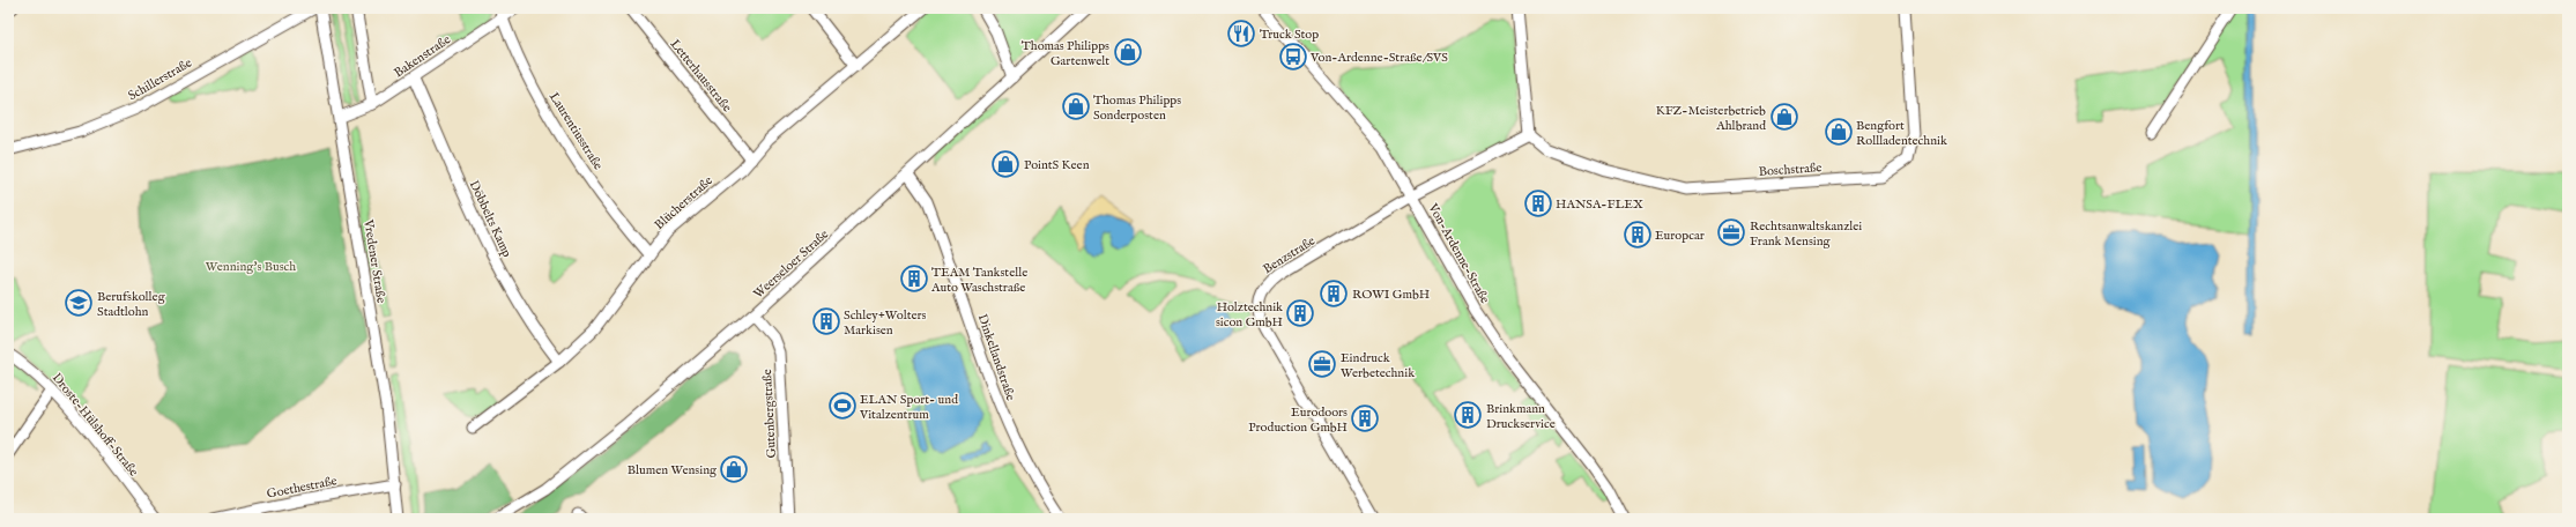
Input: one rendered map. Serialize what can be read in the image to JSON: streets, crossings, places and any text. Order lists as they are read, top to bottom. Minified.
{"streets":{"street":["Bakenstraße","Letterhausstraße","Schillerstraße","Laurentiusstraße","Boschstraße","Blücherstraße","Döbbelts Kamp","Von-Ardenne-Straße","Benzstraße","Vredener Straße","Weerseloer Straße","Dinkellandstraße","Gutenbergstraße","Droste-Hülshoff-Straße","Goethestraße"]},"crossings":[["Bakenstraße","Laurentiusstraße"],["Bakenstraße","Döbbelts Kamp"],["Bakenstraße","Vredener Straße"],["Letterhausstraße","Blücherstraße"],["Laurentiusstraße","Blücherstraße"],["Blücherstraße","Döbbelts Kamp"],["Von-Ardenne-Straße","Benzstraße"],["Vredener Straße","Goethestraße"],["Weerseloer Straße","Dinkellandstraße"],["Weerseloer Straße","Gutenbergstraße"]],"parks":["Wenning's Busch"],"places":{"restaurant":["Truck Stop"],"shop":["Thomas Philipps Gartenwelt","Thomas Philipps Sonderposten","KFZ-Meisterbetrieb Ahlbrand","Bengfort Rollladentechnik","PointS Keen","Blumen Wensing"],"bus stop":["Von-Ardenne-Straße/SVS"],"building":["HANSA-FLEX","Europcar","TEAM Tankstelle Auto Waschstraße","ROWI GmbH","Holztechnik sicon GmbH","Schley+Wolters Markisen","Brinkmann Druckservice","Eurodoors Production GmbH"],"office":["Rechtsanwaltskanzlei Frank Mensing","Eindruck Werbetechnik"],"school or university":["Berufskolleg Stadtlohn"],"sports":["ELAN Sport- und Vitalzentrum"]}}
